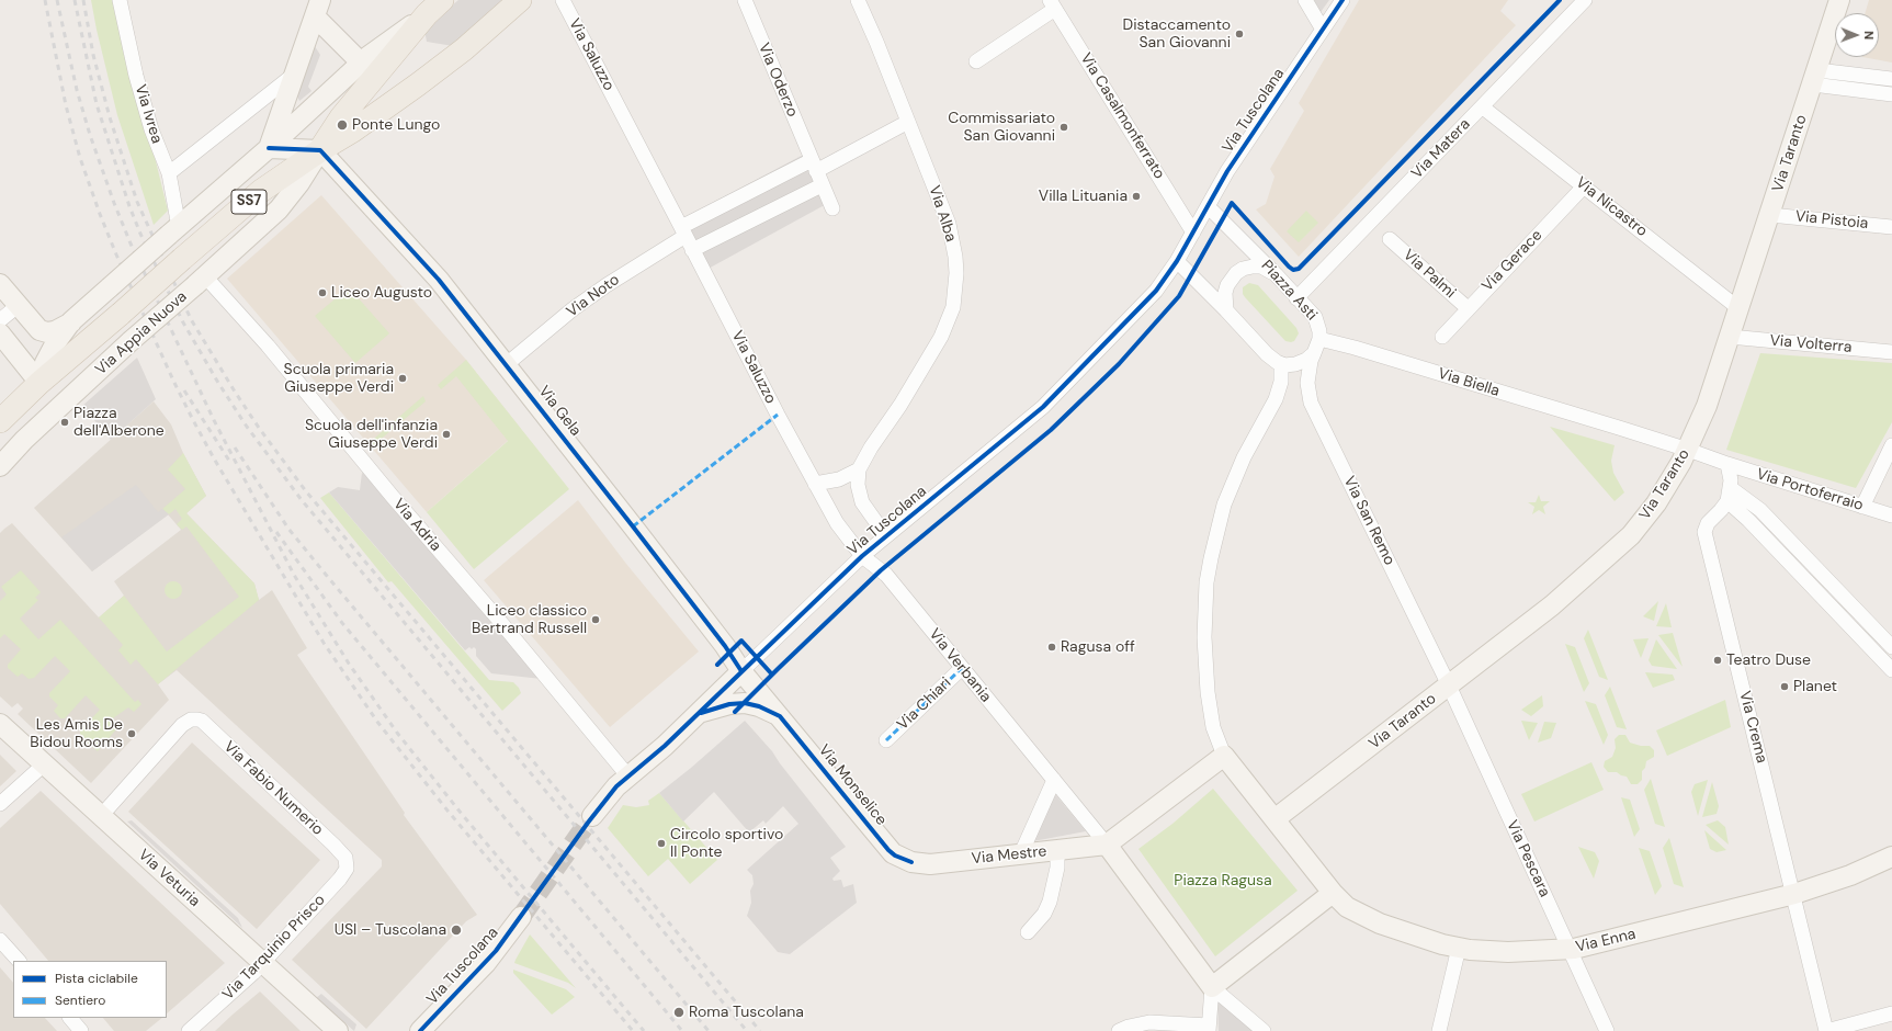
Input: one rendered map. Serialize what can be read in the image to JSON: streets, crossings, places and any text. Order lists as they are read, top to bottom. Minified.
{"streets":{"main road":["Via Tuscolana","Via Taranto","SS7","Via Appia Nuova","Via Gela","Via Monselice","Via Mestre","Via Veturia","Via Enna"],"street":["Via Saluzzo","Via Oderzo","Via Ivrea","Via Casalmonferrato","Via Matera","Via Nicastro","Via Alba","Via Pistoia","Via Gerace","Via Palmi","Piazza Asti","Via Noto","Via Volterra","Via Biella","Via Portoferraio","Via San Remo","Via Adria","Via Verbania","Via Chiari","Via Crema","Via Fabio Numerio","Via Pescara","Via Tarquinio Prisco"]},"crossings":[["Via Saluzzo","Via Tuscolana"],["Via Saluzzo","Via Noto"],["Via Saluzzo","Via Verbania"],["Via Oderzo","Via Noto"],["Via Tuscolana","Piazza Asti"],["Via Tuscolana","Via Gela"],["Via Tuscolana","Via Adria"],["Via Tuscolana","Via Verbania"],["Via Tuscolana","Via Monselice"],["Via Ivrea","Via Appia Nuova"],["Via Matera","Via Nicastro"],["Via Matera","Piazza Asti"],["Via Matera","Via Biella"],["Via Matera","Via San Remo"],["Via Taranto","Via Nicastro"],["Via Taranto","Via Pistoia"],["Via Taranto","Via Volterra"],["Via Taranto","Via Biella"],["Via Taranto","Via Portoferraio"],["Via Taranto","Via San Remo"],["Via Taranto","Via Pescara"],["SS7","Via Appia Nuova"],["SS7","Via Gela"],["Via Nicastro","Via Gerace"],["Via Alba","Via Noto"],["Via Gerace","Via Palmi"],["Piazza Asti","Via Biella"],["Piazza Asti","Via San Remo"],["Via Noto","Via Gela"],["Via Appia Nuova","Via Gela"],["Via Appia Nuova","Via Adria"],["Via Biella","Via Portoferraio"],["Via Biella","Via San Remo"],["Via Gela","Via Monselice"],["Via San Remo","Via Pescara"],["Via Verbania","Via Chiari"],["Via Verbania","Via Mestre"],["Via Crema","Via Enna"],["Via Monselice","Via Mestre"],["Via Fabio Numerio","Via Veturia"],["Via Fabio Numerio","Via Tarquinio Prisco"],["Via Pescara","Via Enna"],["Via Veturia","Via Tarquinio Prisco"]],"parks":["Piazza Ragusa"],"places":["Distaccamento San Giovanni","Ponte Lungo","Commissariato San Giovanni","Villa Lituania","Liceo Augusto","Scuola primaria Giuseppe Verdi","Piazza dell'Alberone","Scuola dell'infanzia Giuseppe Verdi","Liceo classico Bertrand Russell","Ragusa off","Teatro Duse","Planet","Les Amis De Bidou Rooms","Circolo sportivo Il Ponte","USI – Tuscolana","Roma Tuscolana"],"legend":["Pista ciclabile","Sentiero"],"north":"right"}
